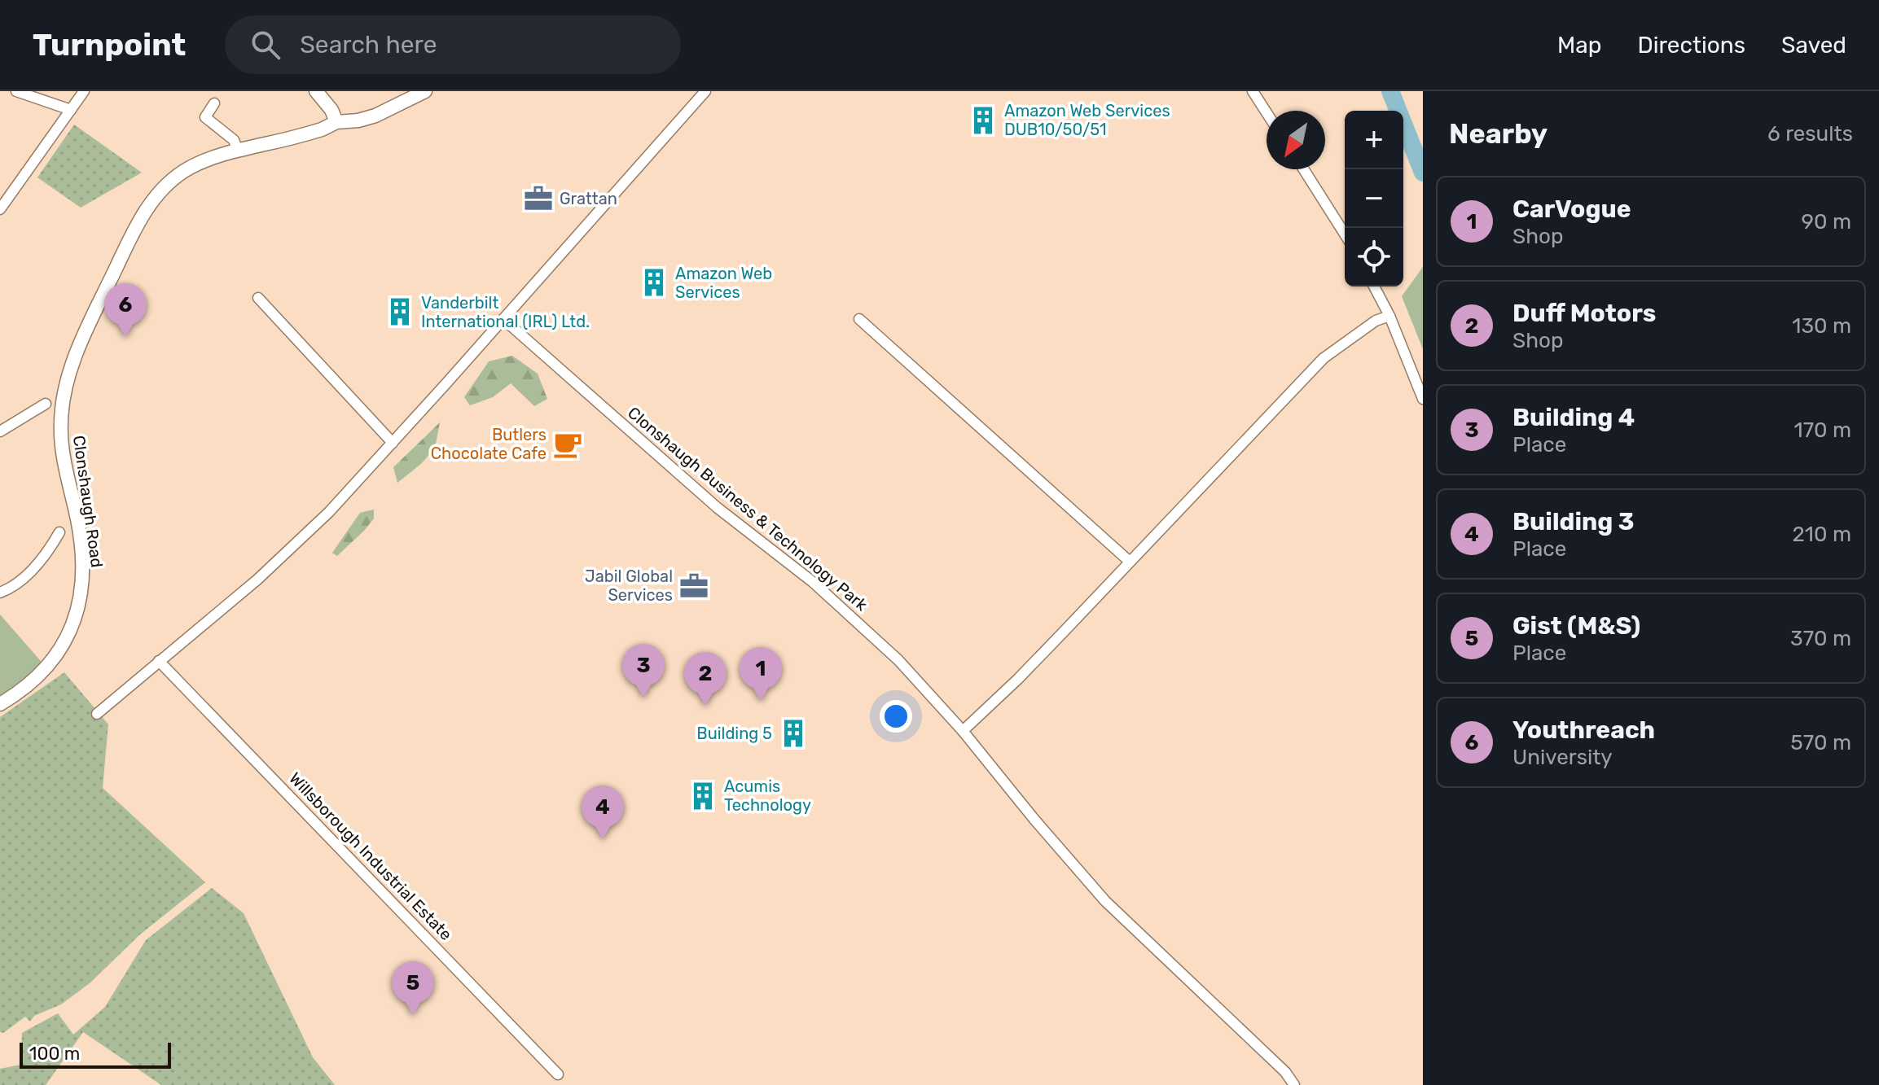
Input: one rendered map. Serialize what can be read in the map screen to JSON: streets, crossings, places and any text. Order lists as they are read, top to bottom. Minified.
{"streets":{"street":["Clonshaugh Road","Clonshaugh Business & Technology Park","Willsborough Industrial Estate"]},"places":{"building":["Amazon Web Services DUB10/50/51","Amazon Web Services","Vanderbilt International (IRL) Ltd.","Building 5","Acumis Technology"],"office":["Grattan","Jabil Global Services"],"cafe":["Butlers Chocolate Cafe"]},"scale_bar":"100 m","north":"bottom left","page":{"header":"Turnpoint","search":"Search here","nav":["Map","Directions","Saved"],"heading":["Nearby","6 results"],"map_buttons":["+","−"],"list":[{"mark":"1","name":"CarVogue","note":"Shop","value":"90 m"},{"mark":"2","name":"Duff Motors","note":"Shop","value":"130 m"},{"mark":"3","name":"Building 4","note":"Place","value":"170 m"},{"mark":"4","name":"Building 3","note":"Place","value":"210 m"},{"mark":"5","name":"Gist (M&S)","note":"Place","value":"370 m"},{"mark":"6","name":"Youthreach","note":"University","value":"570 m"}],"pins":["6","3","1","2","4","5"],"scale":"100 m"}}
